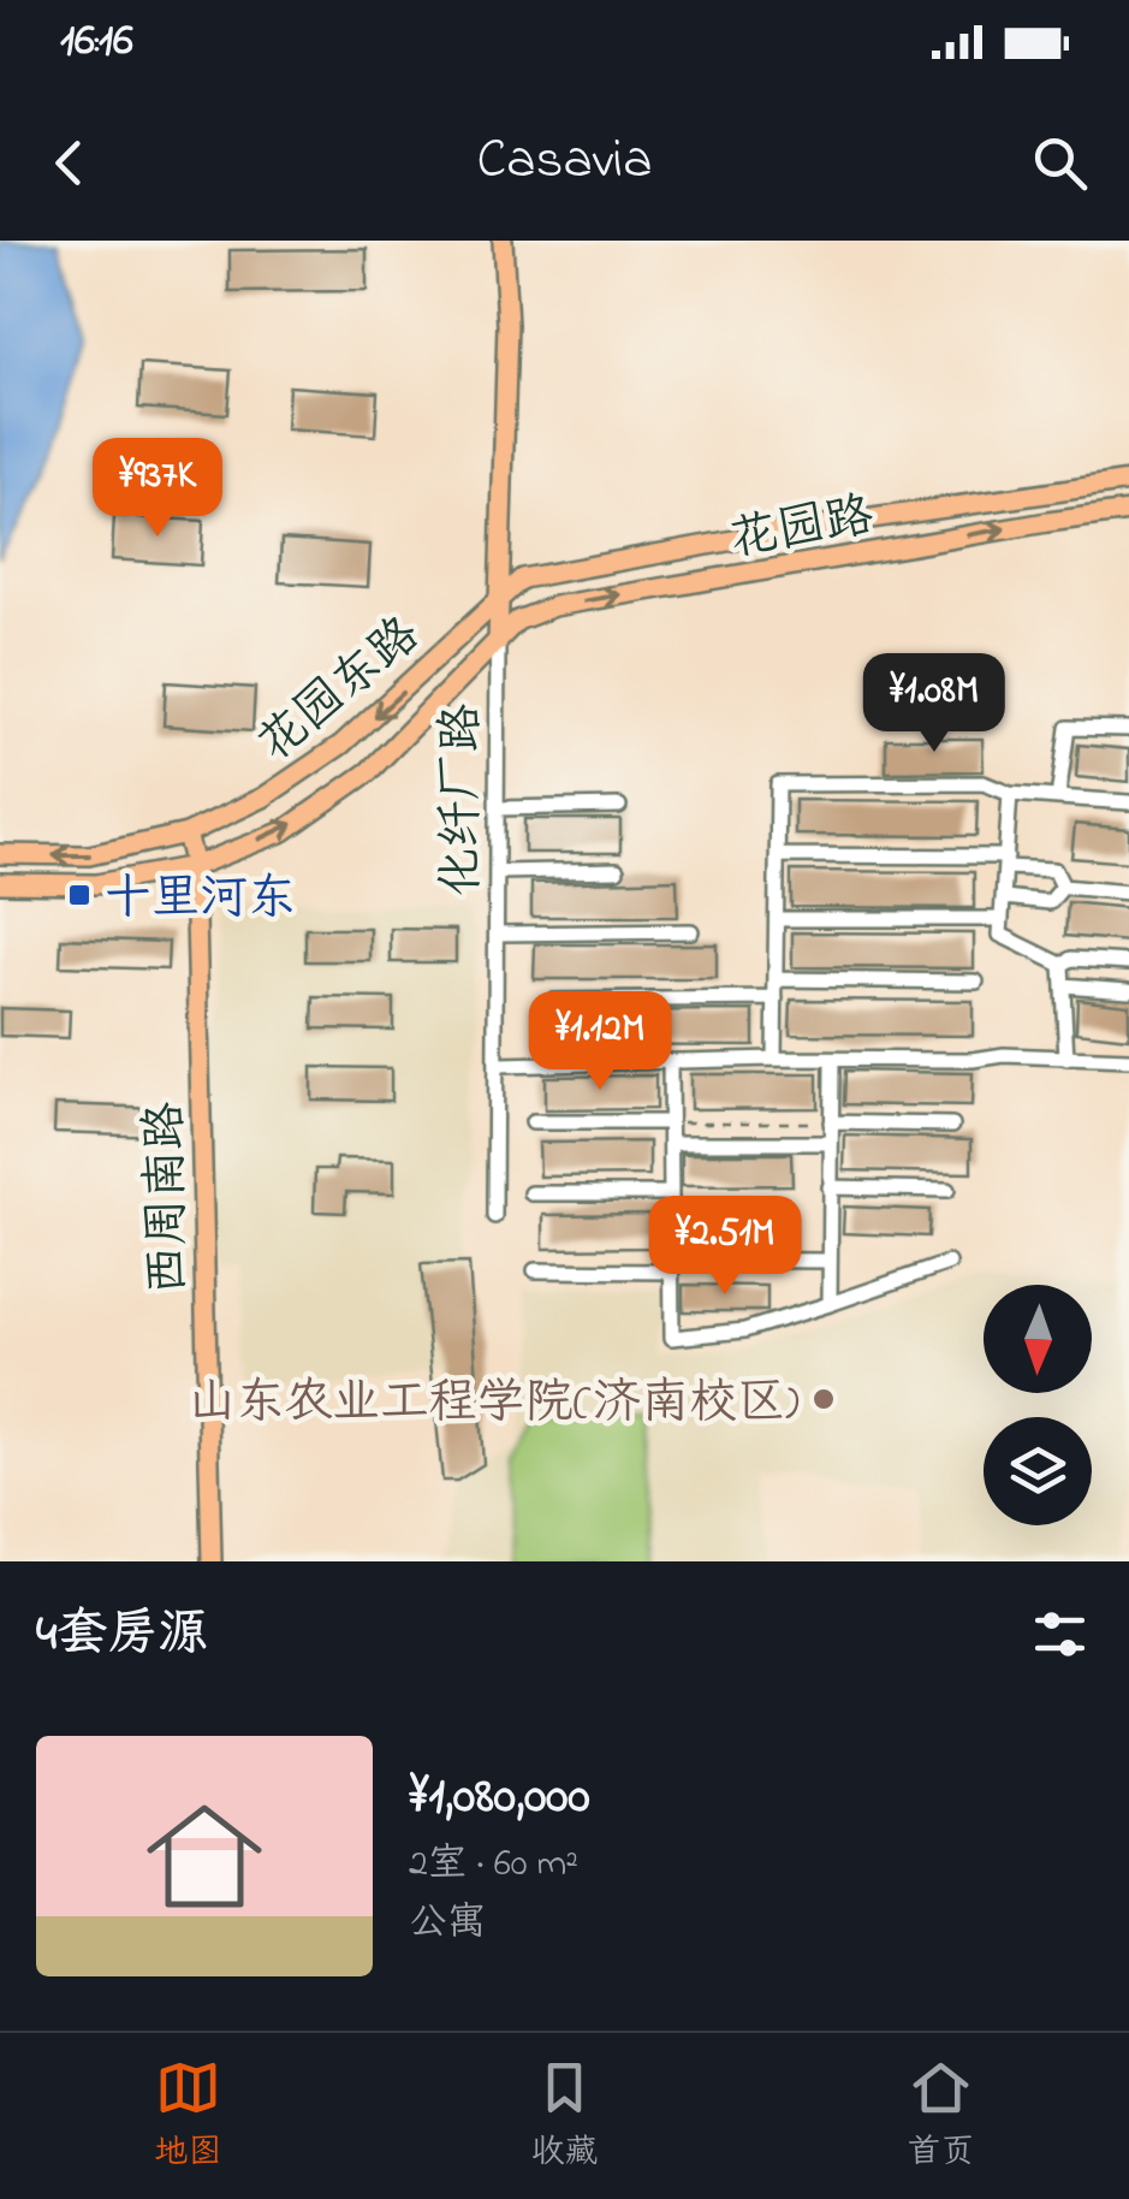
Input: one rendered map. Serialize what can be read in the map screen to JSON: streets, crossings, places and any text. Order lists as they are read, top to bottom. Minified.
{"streets":{"main road":["花园路","花园东路","化纤厂路","西周南路"]},"crossings":[["花园路","花园东路"],["花园路","化纤厂路"],["花园东路","化纤厂路"],["花园东路","西周南路"]],"places":{"transit":["十里河东"],"other":["山东农业工程学院(济南校区)"]},"north":"bottom","page":{"status":"16:16","header":"Casavia","price":["¥937K","¥1.08M","¥1.12M","¥2.51M"],"heading":"4套房源","list":[{"name":"¥1,080,000","note":"2室 · 60 m² · 公寓"}],"tabs":["地图","收藏","首页"]}}
